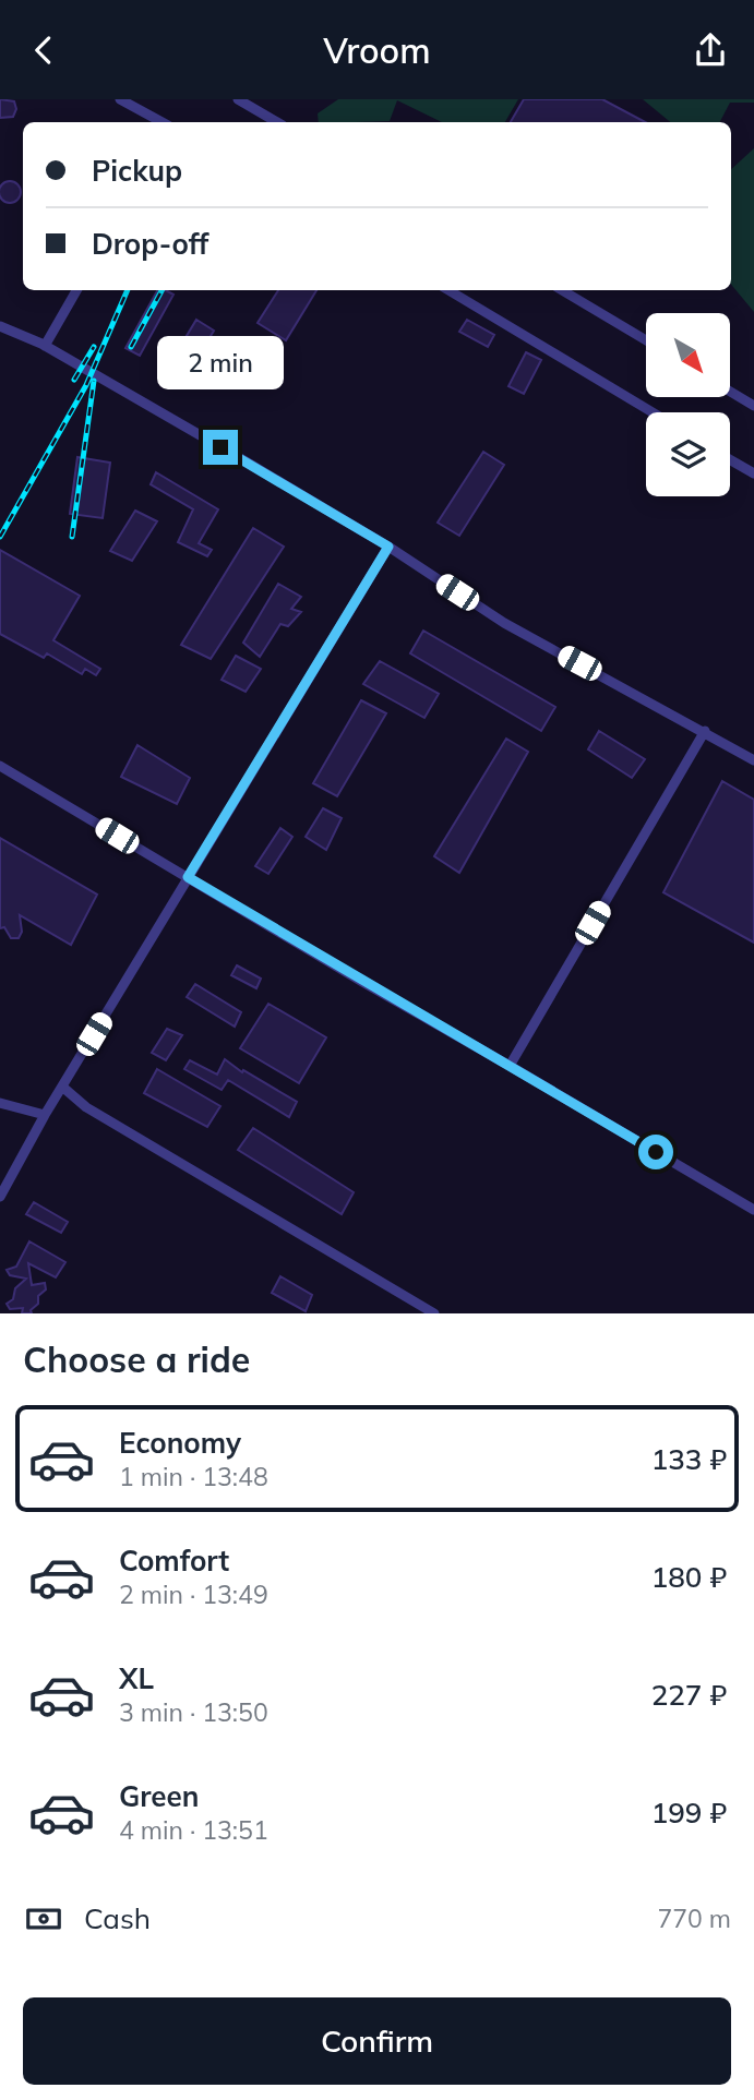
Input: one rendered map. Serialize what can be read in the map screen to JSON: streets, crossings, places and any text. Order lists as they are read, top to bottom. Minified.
{"north":"bottom right","page":{"header":"Vroom","banner":["Pickup","Drop-off"],"bubble":"2 min","heading":"Choose a ride","list":[{"name":"Economy","note":"1 min · 13:48","value":"133 ₽"},{"name":"Comfort","note":"2 min · 13:49","value":"180 ₽"},{"name":"XL","note":"3 min · 13:50","value":"227 ₽"},{"name":"Green","note":"4 min · 13:51","value":"199 ₽"}],"pay":["Cash","770 m"],"buttons":"Confirm"}}
